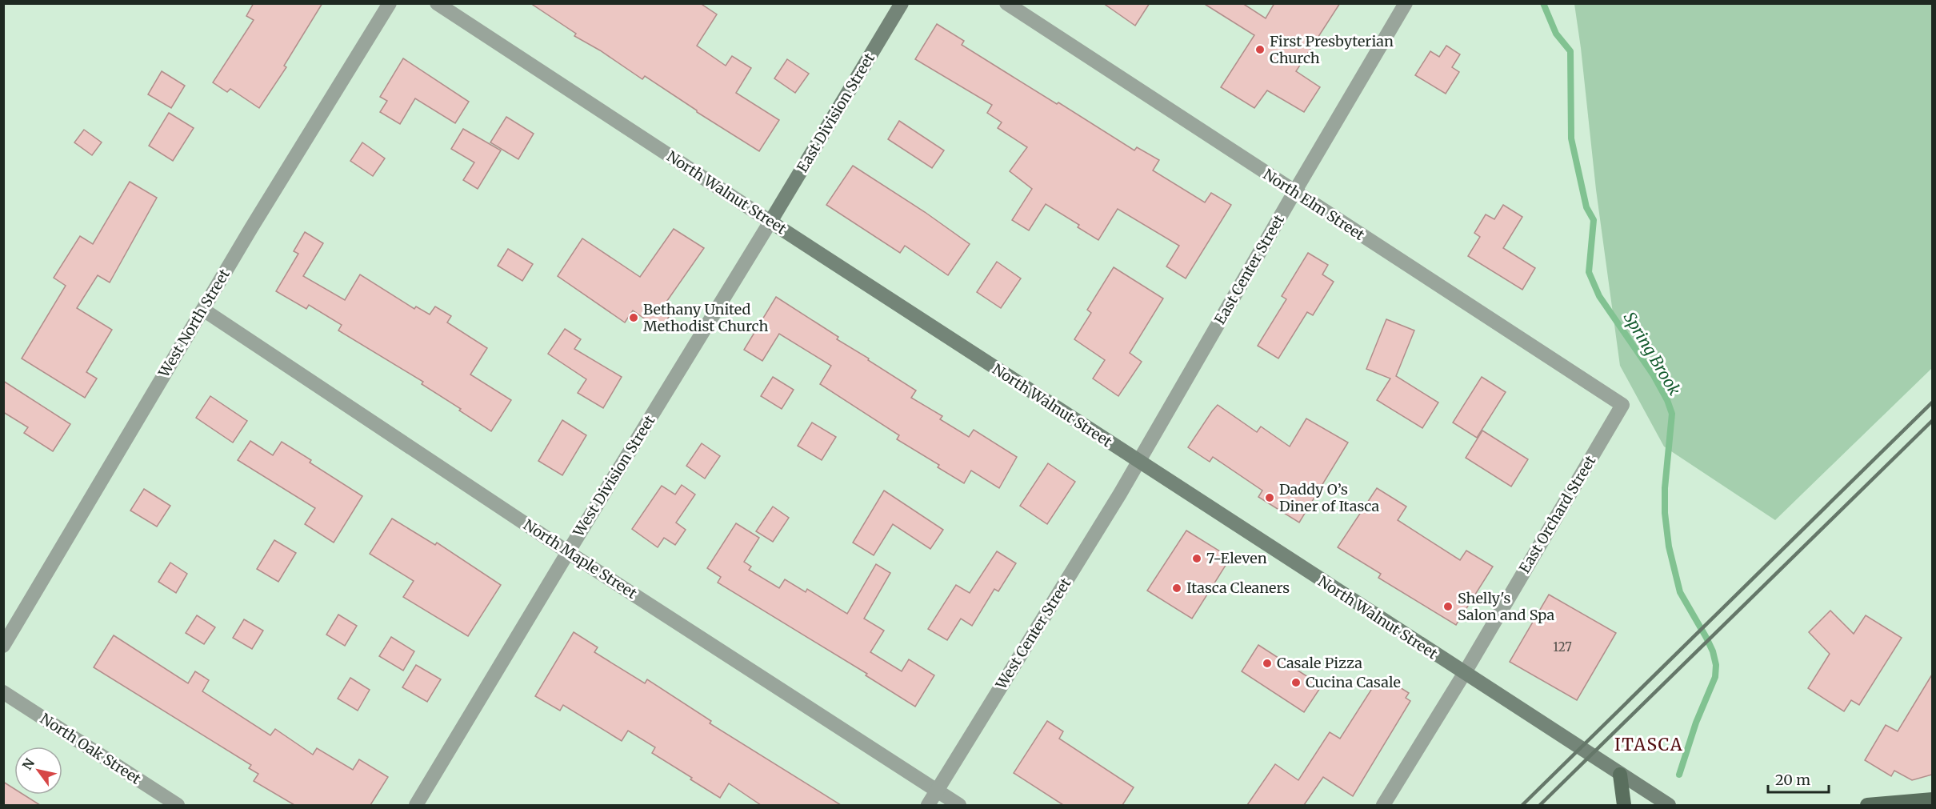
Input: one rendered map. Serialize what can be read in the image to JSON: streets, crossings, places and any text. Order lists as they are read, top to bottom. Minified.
{"streets":{"street":["East Division Street","North Walnut Street","North Elm Street","East Center Street","West North Street","West Division Street","East Orchard Street","North Maple Street","West Center Street","North Oak Street"]},"crossings":[["East Division Street","North Walnut Street"],["East Division Street","West Division Street"],["North Walnut Street","East Center Street"],["North Walnut Street","West Division Street"],["North Walnut Street","East Orchard Street"],["North Walnut Street","West Center Street"],["North Elm Street","East Center Street"],["North Elm Street","East Orchard Street"],["East Center Street","West Center Street"],["West North Street","North Maple Street"],["West Division Street","North Maple Street"],["North Maple Street","West Center Street"]],"districts":["ITASCA"],"water":["Spring Brook"],"places":["First Presbyterian Church","Bethany United Methodist Church","Daddy O’s Diner of Itasca","7-Eleven","Itasca Cleaners","Shelly's Salon and Spa","Casale Pizza","Cucina Casale"],"house_numbers":["127"],"scale_bar":"20 m","north":"top left"}
